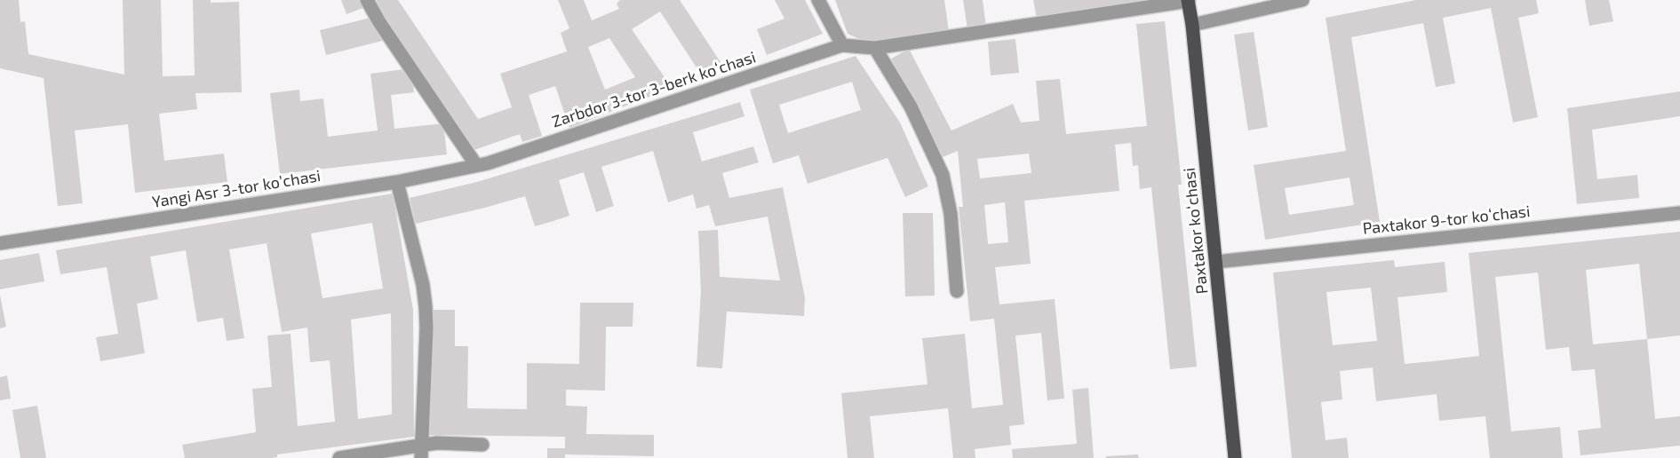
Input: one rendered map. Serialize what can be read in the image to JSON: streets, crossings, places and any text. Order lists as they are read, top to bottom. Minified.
{"streets":{"main road":["Paxtakor koʻchasi"],"street":["Zarbdor 3-tor 3-berk koʻchasi","Yangi Asr 3-tor koʼchasi","Paxtakor 9-tor koʻchasi"]},"crossings":[["Zarbdor 3-tor 3-berk koʻchasi","Yangi Asr 3-tor koʼchasi"],["Zarbdor 3-tor 3-berk koʻchasi","Paxtakor koʻchasi"],["Paxtakor 9-tor koʻchasi","Paxtakor koʻchasi"]]}
